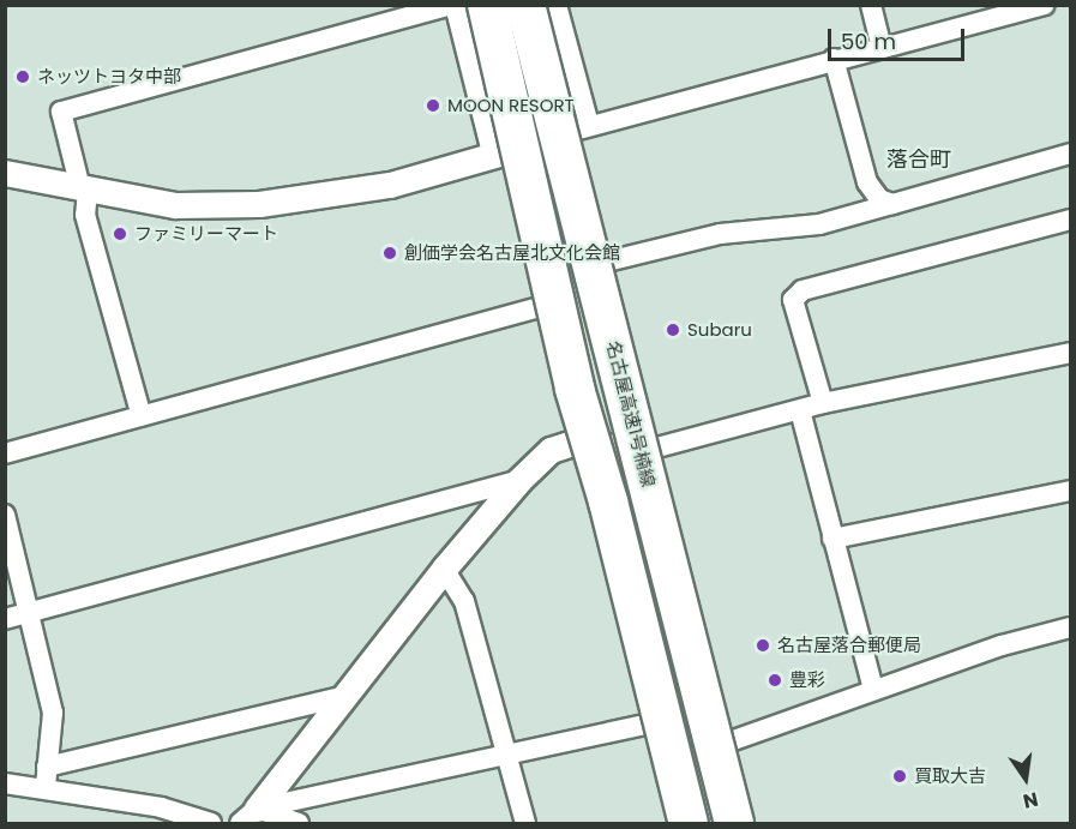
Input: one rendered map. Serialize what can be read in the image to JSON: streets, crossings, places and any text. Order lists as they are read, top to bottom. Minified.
{"streets":{"highway":["名古屋高速1号楠線"]},"districts":["落合町"],"places":["ネッツトヨタ中部","MOON RESORT","ファミリーマート","創価学会名古屋北文化会館","Subaru","名古屋落合郵便局","豊彩","買取大吉"],"scale_bar":"50 m","north":"bottom"}
